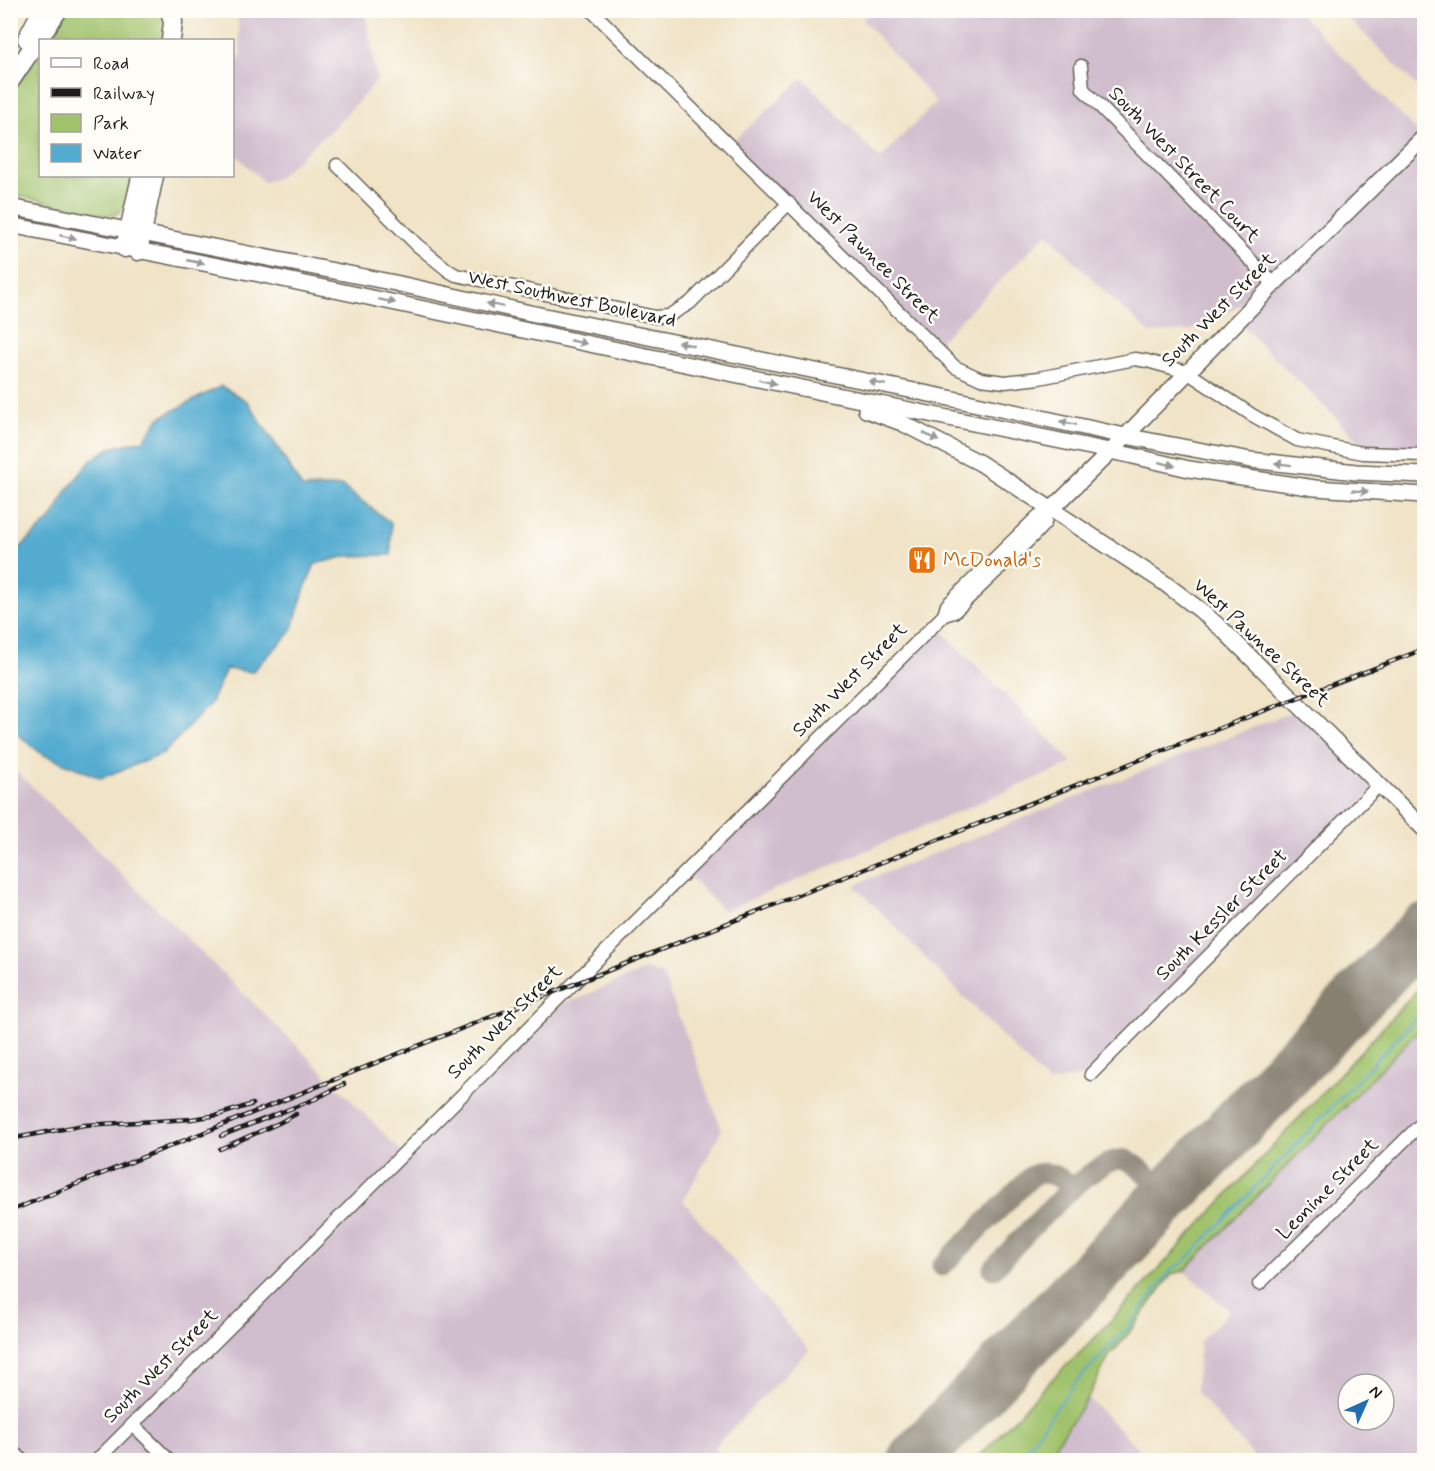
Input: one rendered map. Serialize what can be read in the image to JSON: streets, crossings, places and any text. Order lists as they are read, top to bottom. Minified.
{"streets":{"main road":["West Pawnee Street","West Southwest Boulevard","South West Street"],"street":["South West Street Court","South Kessler Street","Leonine Street"]},"crossings":[["South West Street Court","South West Street"],["West Pawnee Street","West Southwest Boulevard"],["West Pawnee Street","South West Street"],["West Pawnee Street","South Kessler Street"],["West Southwest Boulevard","South West Street"]],"places":{"restaurant":["McDonald's"]},"legend":["Road","Railway","Park","Water"],"north":"top right"}
